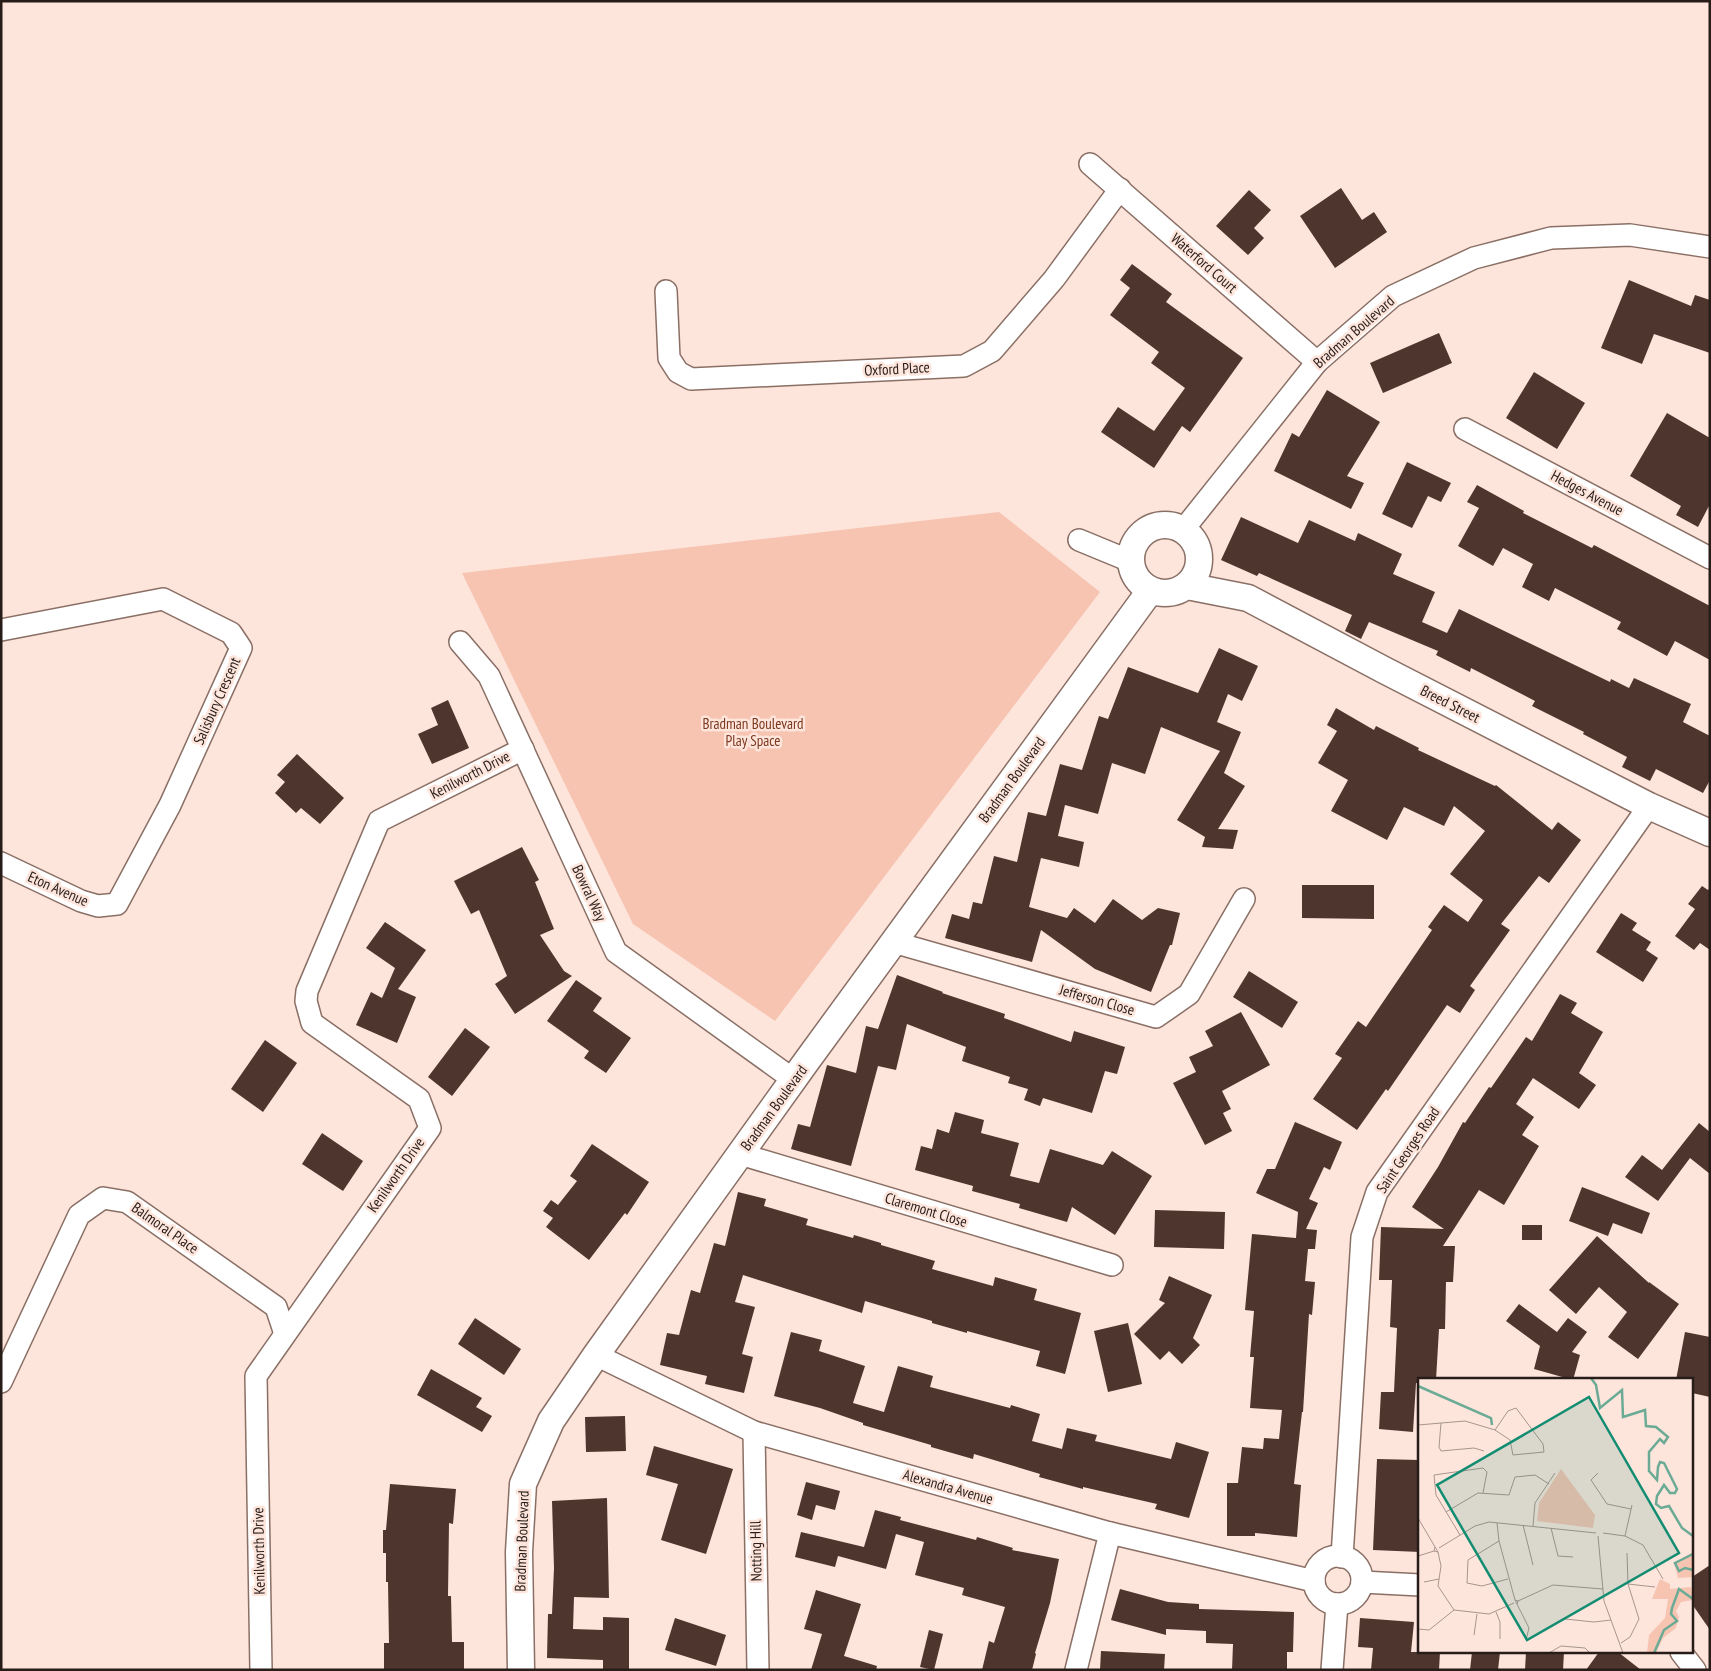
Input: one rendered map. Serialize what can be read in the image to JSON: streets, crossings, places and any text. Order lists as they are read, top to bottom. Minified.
{"streets":{"street":["Waterford Court","Bradman Boulevard","Oxford Place","Hedges Avenue","Salisbury Crescent","Breed Street","Kenilworth Drive","Eton Avenue","Bowral Way","Jefferson Close","Saint Georges Road","Claremont Close","Balmoral Place","Alexandra Avenue","Notting Hill"]},"crossings":[["Waterford Court","Bradman Boulevard"],["Waterford Court","Oxford Place"],["Bradman Boulevard","Breed Street"],["Bradman Boulevard","Bowral Way"],["Bradman Boulevard","Jefferson Close"],["Bradman Boulevard","Claremont Close"],["Bradman Boulevard","Alexandra Avenue"],["Salisbury Crescent","Eton Avenue"],["Breed Street","Saint Georges Road"],["Kenilworth Drive","Bowral Way"],["Kenilworth Drive","Balmoral Place"],["Saint Georges Road","Alexandra Avenue"],["Alexandra Avenue","Notting Hill"]],"parks":["Bradman Boulevard Play Space"]}
